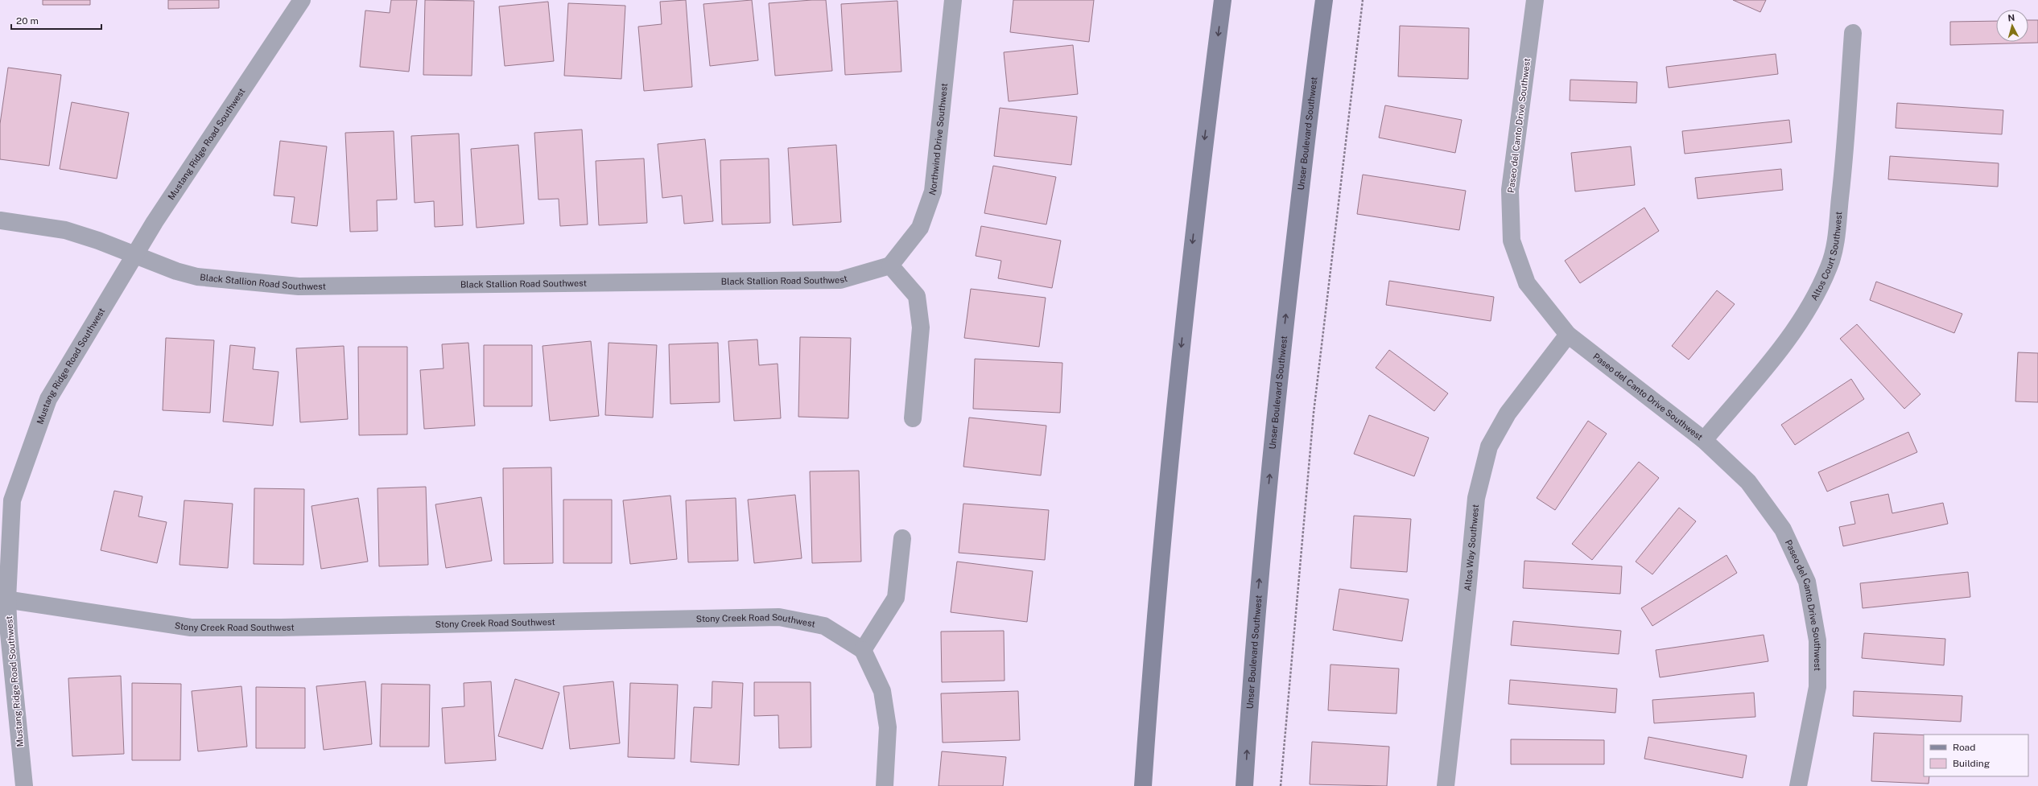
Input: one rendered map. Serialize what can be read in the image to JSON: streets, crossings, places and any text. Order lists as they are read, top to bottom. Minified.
{"streets":{"main road":["Unser Boulevard Southwest"],"street":["Paseo del Canto Drive Southwest","Northwind Drive Southwest","Mustang Ridge Road Southwest","Altos Court Southwest","Black Stallion Road Southwest","Altos Way Southwest","Stony Creek Road Southwest"]},"crossings":[["Paseo del Canto Drive Southwest","Altos Court Southwest"],["Paseo del Canto Drive Southwest","Altos Way Southwest"],["Northwind Drive Southwest","Black Stallion Road Southwest"],["Mustang Ridge Road Southwest","Black Stallion Road Southwest"],["Mustang Ridge Road Southwest","Stony Creek Road Southwest"]],"legend":["Road","Building"],"scale_bar":"20 m","north":"top"}
